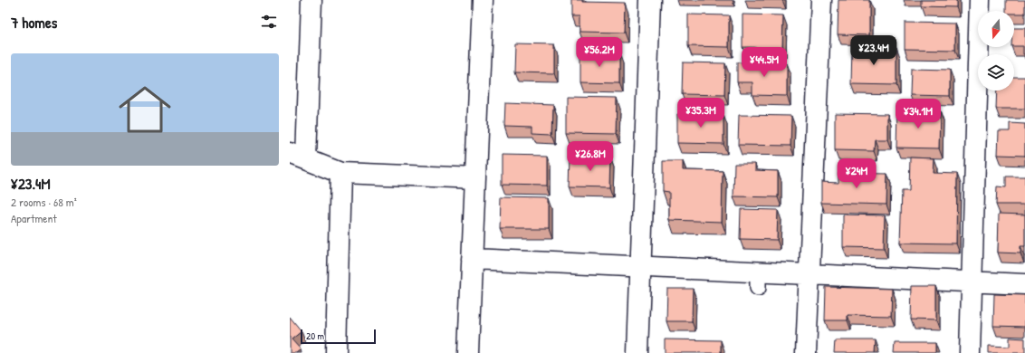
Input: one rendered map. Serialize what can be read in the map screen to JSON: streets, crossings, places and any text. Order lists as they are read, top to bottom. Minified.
{"scale_bar":"20 m","north":"bottom","page":{"heading":"7 homes","price":["¥23.4M","¥56.2M","¥44.5M","¥35.3M","¥34.1M","¥26.8M","¥24M"],"list":[{"name":"¥23.4M","note":"2 rooms · 68 m² · Apartment"}],"scale":"20 m"}}
